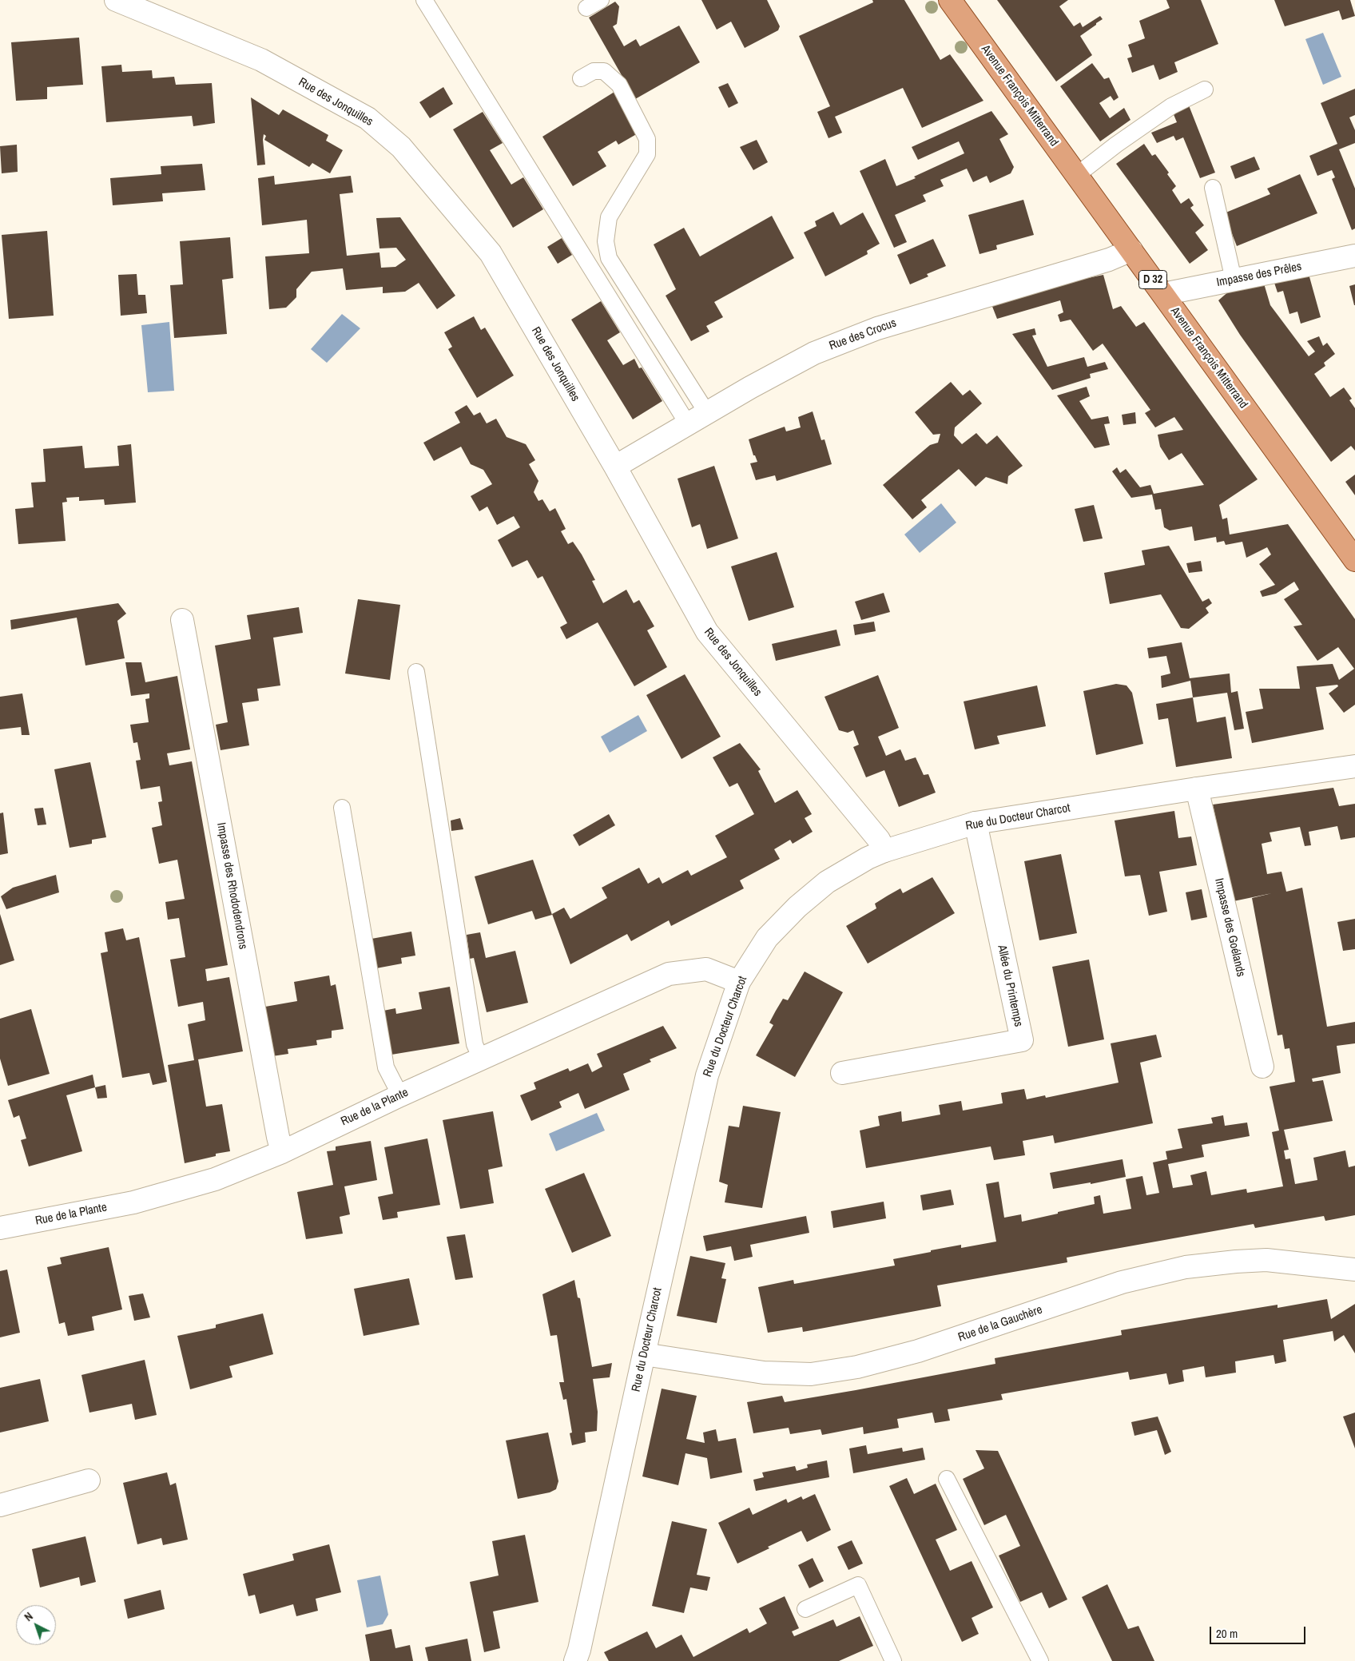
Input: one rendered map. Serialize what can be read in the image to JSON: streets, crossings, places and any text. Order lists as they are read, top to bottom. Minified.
{"streets":{"main road":["Avenue François Mitterrand","D 32"],"street":["Rue des Jonquilles","Impasse des Prêles","Rue des Crocus","Rue du Docteur Charcot","Impasse des Rhododendrons","Impasse des Goélands","Allée du Printemps","Rue de la Plante","Rue de la Gauchère"]},"crossings":[["Avenue François Mitterrand","Impasse des Prêles"],["Avenue François Mitterrand","Rue des Crocus"],["Rue des Jonquilles","Rue des Crocus"],["Rue des Jonquilles","Rue du Docteur Charcot"],["Rue du Docteur Charcot","Impasse des Goélands"],["Rue du Docteur Charcot","Allée du Printemps"],["Rue du Docteur Charcot","Rue de la Plante"],["Rue du Docteur Charcot","Rue de la Gauchère"],["Impasse des Rhododendrons","Rue de la Plante"]],"scale_bar":"20 m","north":"top left"}
